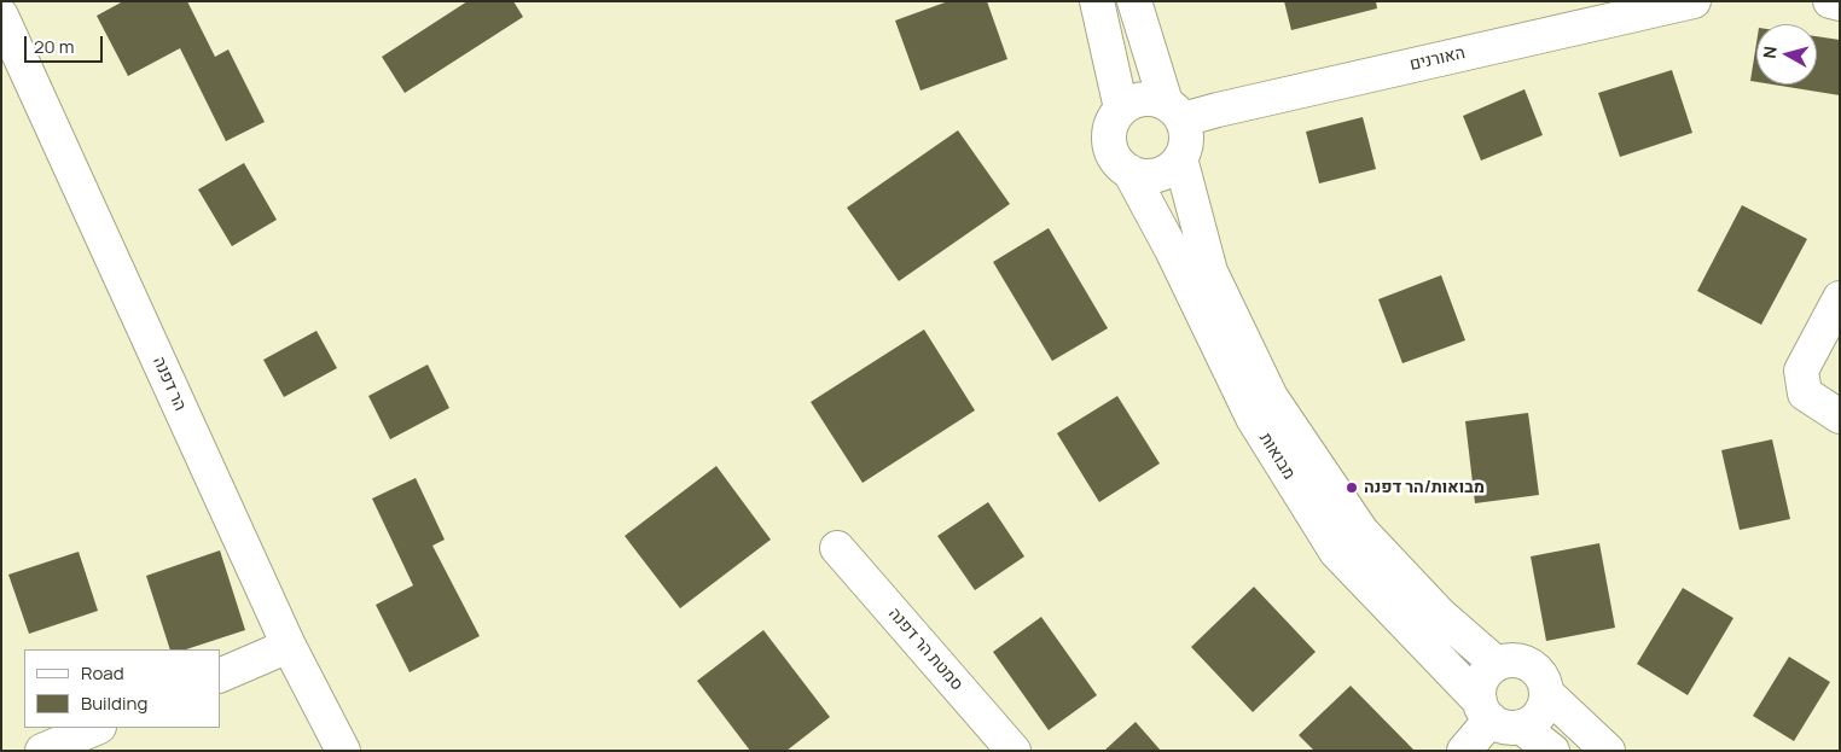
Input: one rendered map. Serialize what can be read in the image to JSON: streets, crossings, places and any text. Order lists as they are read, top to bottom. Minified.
{"streets":{"street":["האורנים","הר דפנה","מבואות","סמטת הר דפנה"]},"crossings":[["האורנים","מבואות"]],"places":["מבואות/הר דפנה"],"legend":["Road","Building"],"scale_bar":"20 m","north":"left"}
